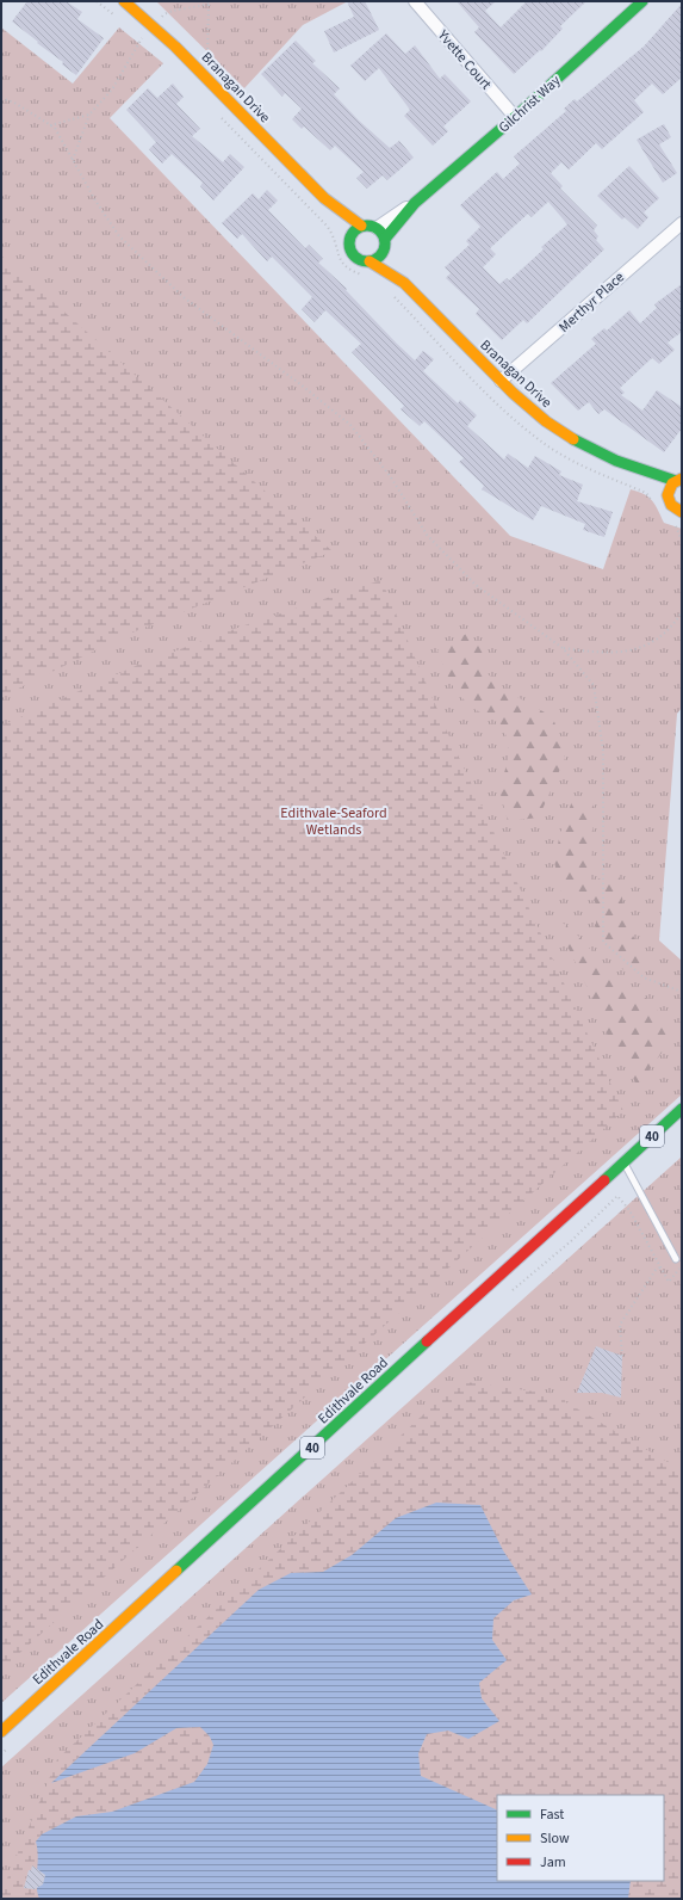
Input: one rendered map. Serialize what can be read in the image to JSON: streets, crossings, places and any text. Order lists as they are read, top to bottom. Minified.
{"streets":{"main road":["Branagan Drive","Gilchrist Way","40","Edithvale Road"],"street":["Yvette Court","Merthyr Place"]},"crossings":[["Yvette Court","Gilchrist Way"],["Branagan Drive","Gilchrist Way"],["Branagan Drive","Merthyr Place"]],"parks":["Edithvale-Seaford Wetlands"],"legend":["Fast","Slow","Jam"]}
